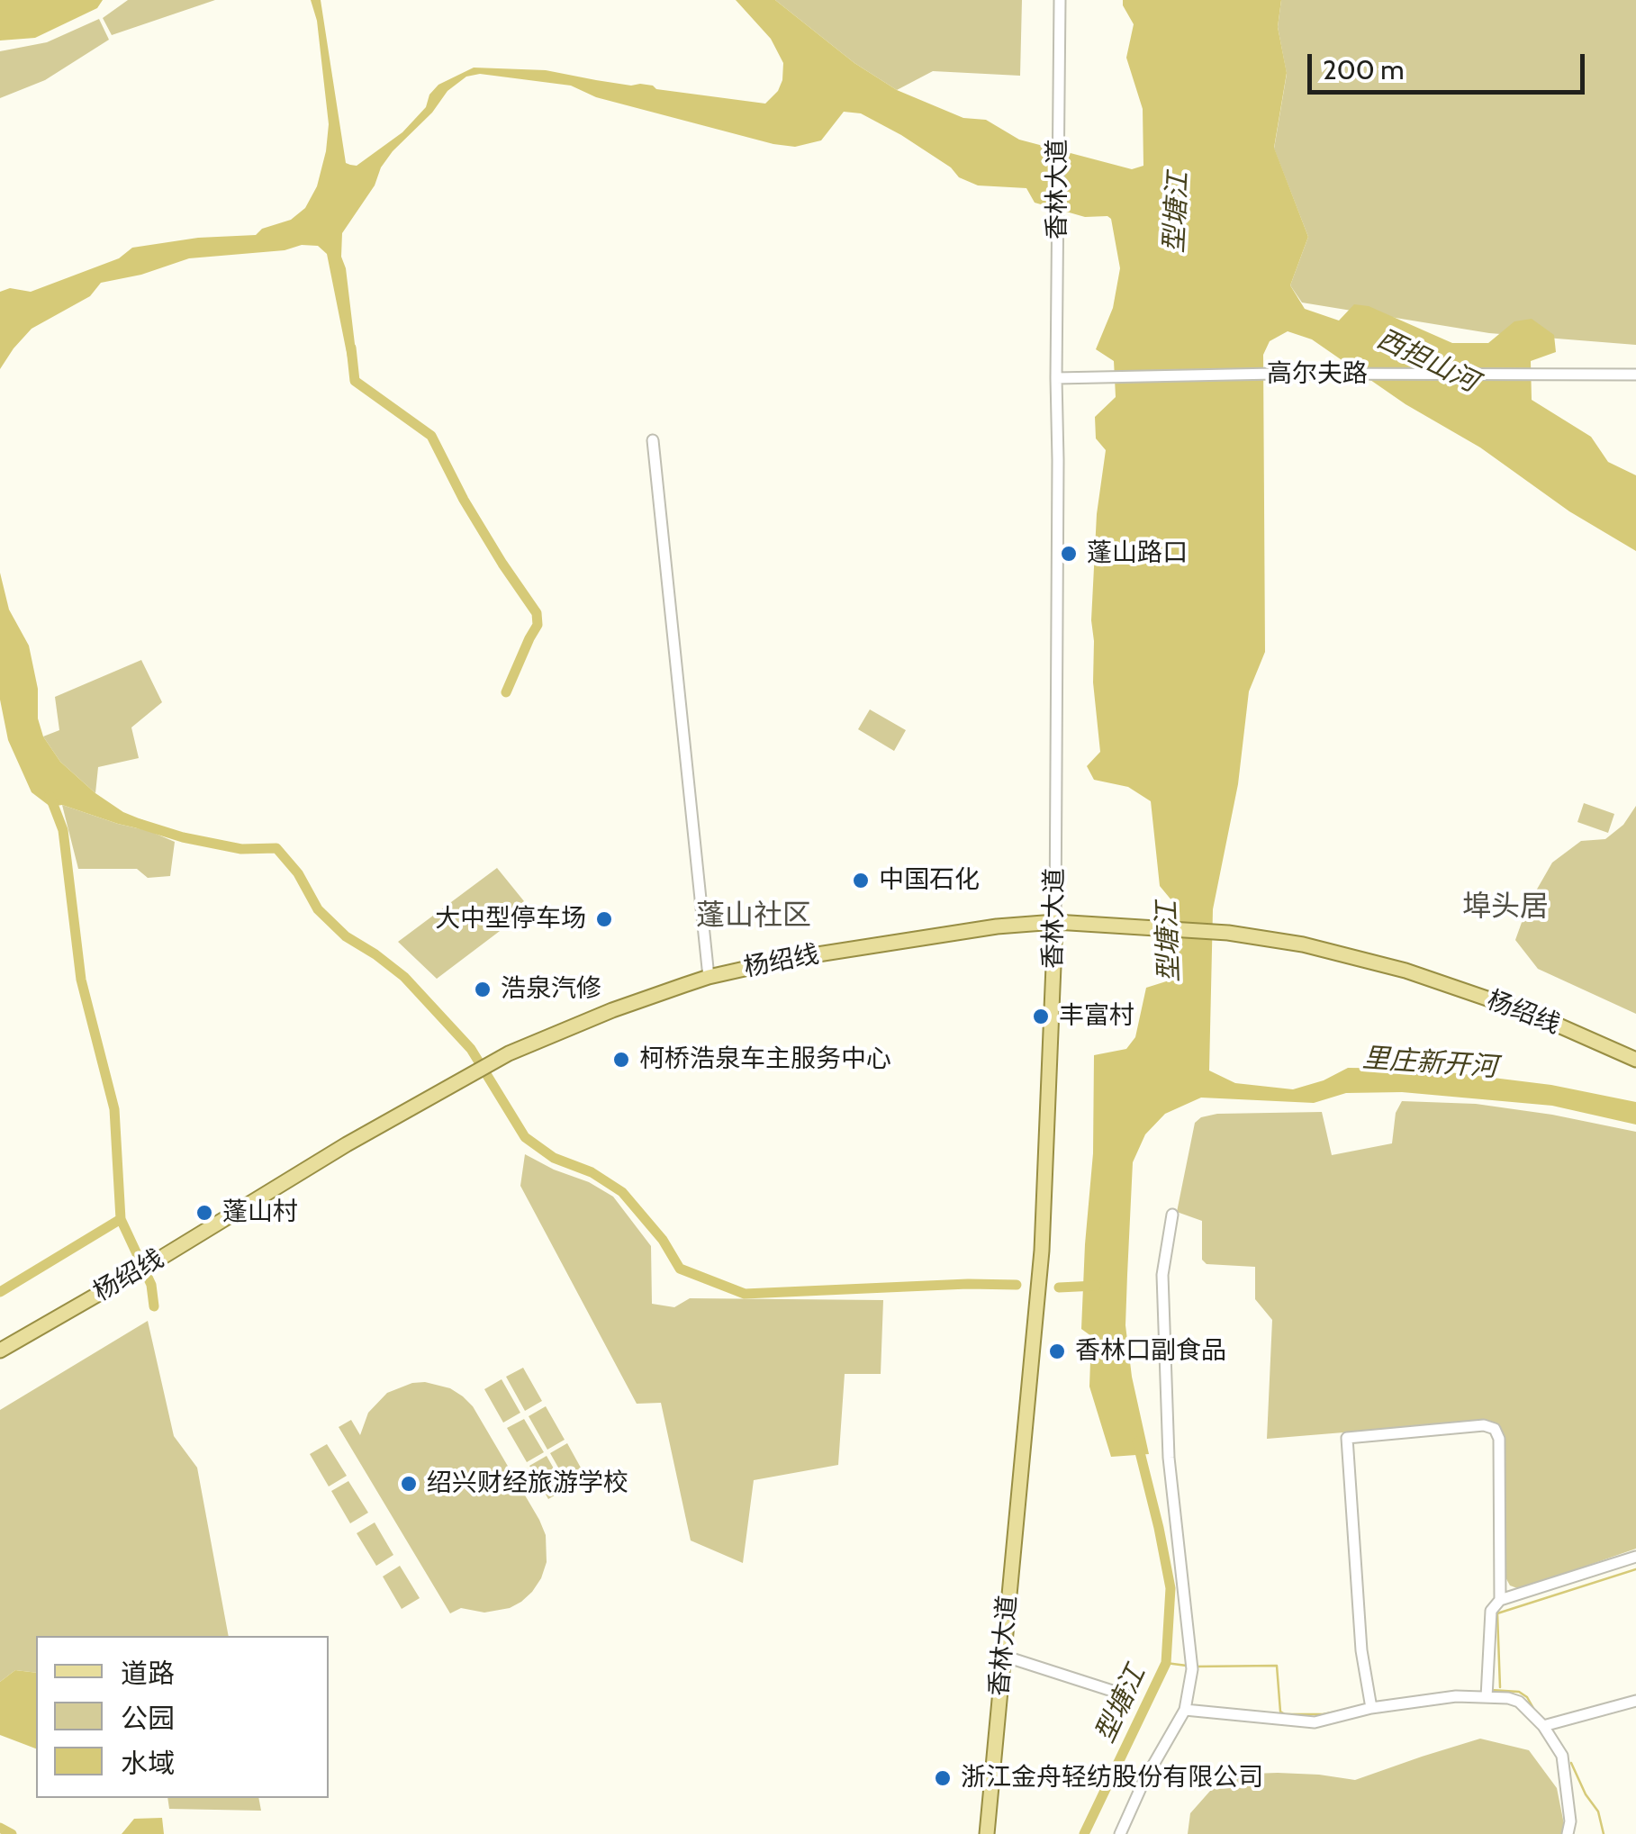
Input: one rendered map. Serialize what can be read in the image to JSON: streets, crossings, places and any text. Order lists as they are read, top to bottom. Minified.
{"streets":{"main road":["香林大道","杨绍线"],"street":["高尔夫路"]},"crossings":[["香林大道","高尔夫路"],["香林大道","杨绍线"]],"districts":["埠头居","蓬山社区"],"water":["型塘江","西担山河","里庄新开河"],"places":["蓬山路口","中国石化","大中型停车场","浩泉汽修","丰富村","柯桥浩泉车主服务中心","蓬山村","香林口副食品","绍兴财经旅游学校","浙江金舟轻纺股份有限公司"],"legend":["道路","公园","水域"],"scale_bar":"200 m"}
